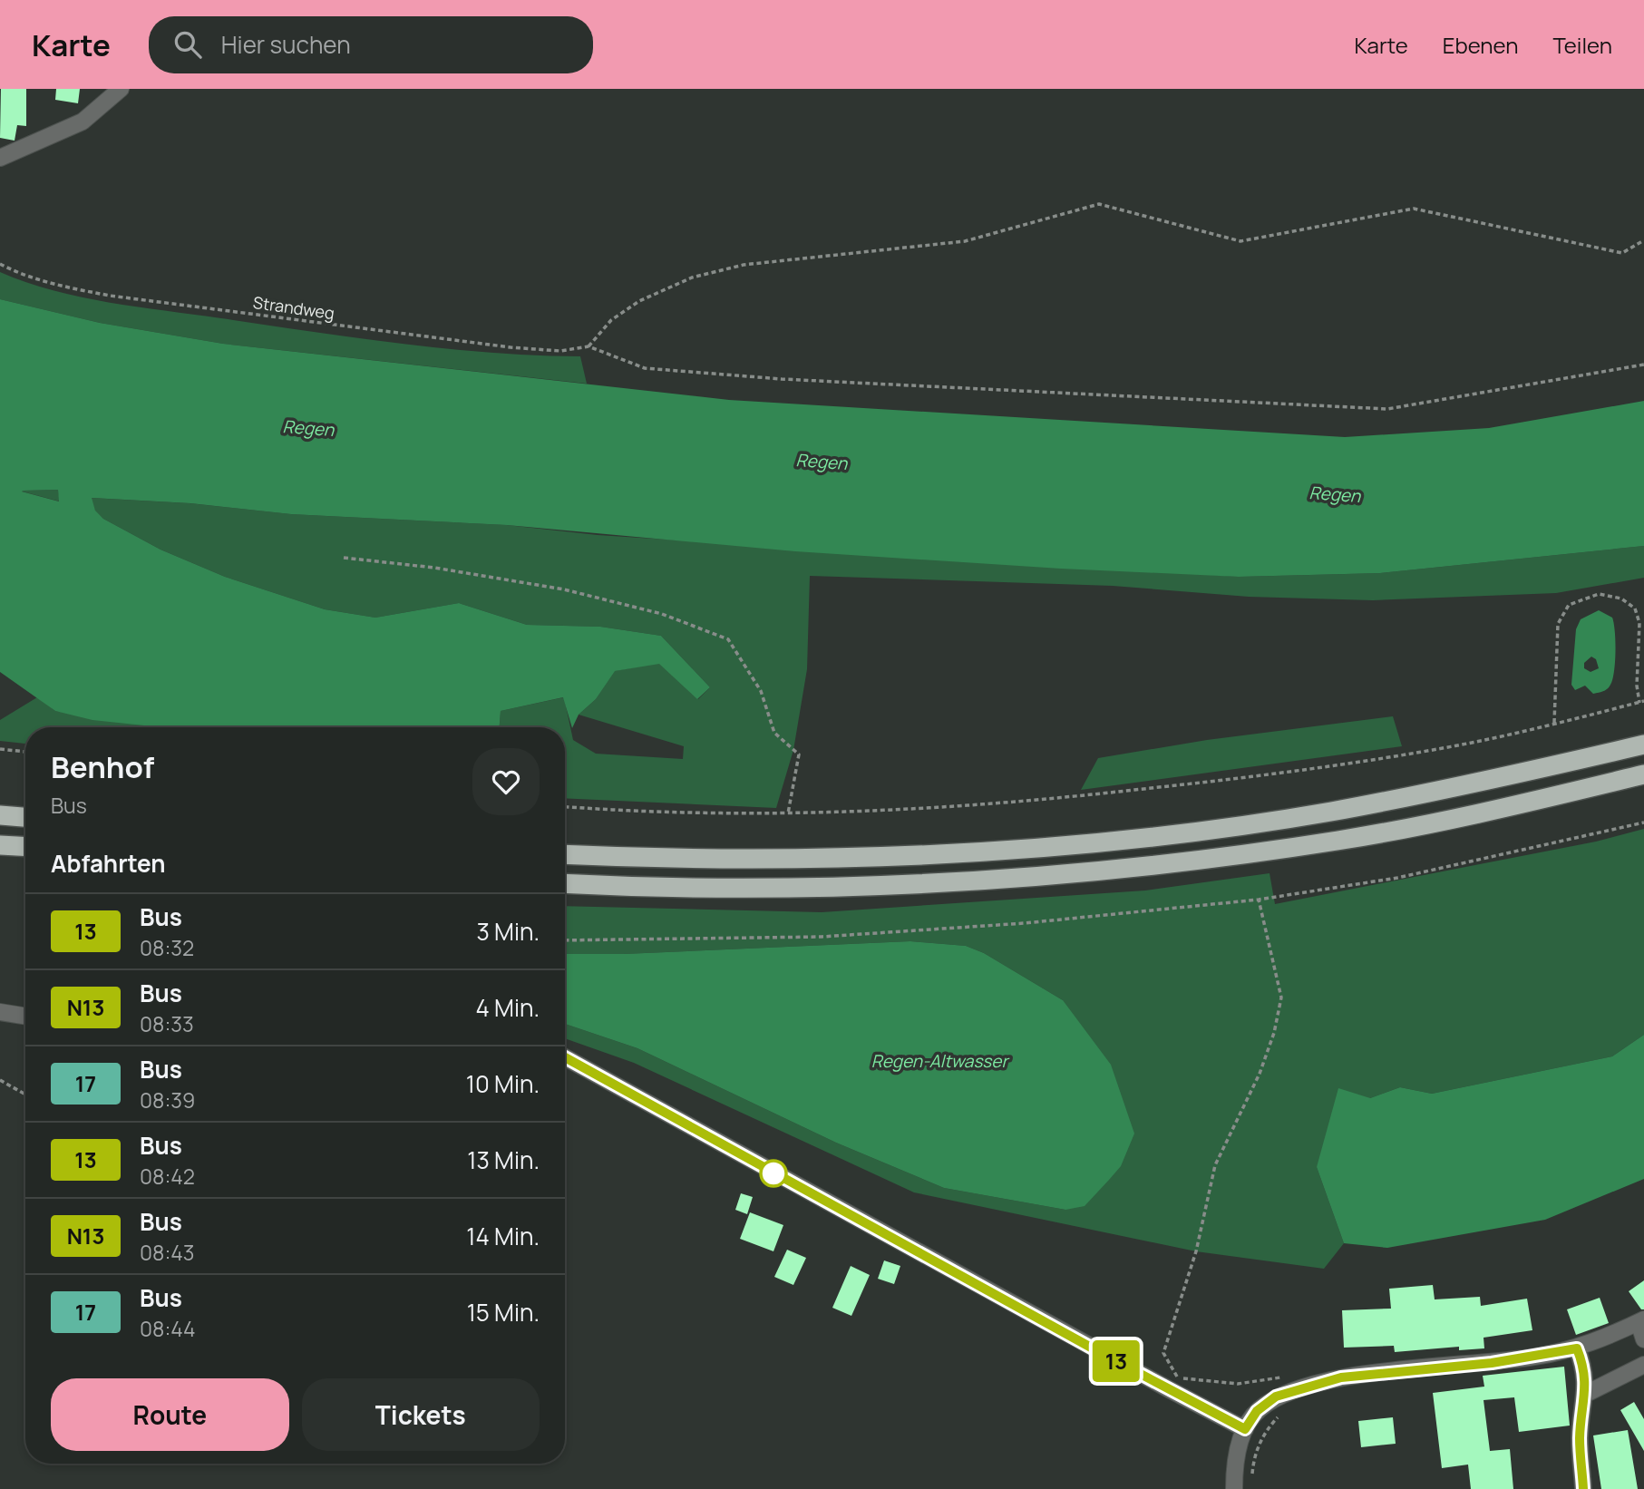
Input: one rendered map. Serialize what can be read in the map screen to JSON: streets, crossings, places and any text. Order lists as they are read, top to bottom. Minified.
{"streets":{"path":["Strandweg"]},"water":["Regen","Regen-Altwasser"],"lines":["bus line 13"],"page":{"header":"Karte","search":"Hier suchen","nav":["Karte","Ebenen","Teilen"],"on_map":"13","heading":[["Benhof","Bus"],"Abfahrten"],"list":[{"mark":"13","name":"Bus","note":"08:32","value":"3 Min."},{"mark":"N13","name":"Bus","note":"08:33","value":"4 Min."},{"mark":"17","name":"Bus","note":"08:39","value":"10 Min."},{"mark":"13","name":"Bus","note":"08:42","value":"13 Min."},{"mark":"N13","name":"Bus","note":"08:43","value":"14 Min."},{"mark":"17","name":"Bus","note":"08:44","value":"15 Min."}],"buttons":["Route","Tickets"]}}
